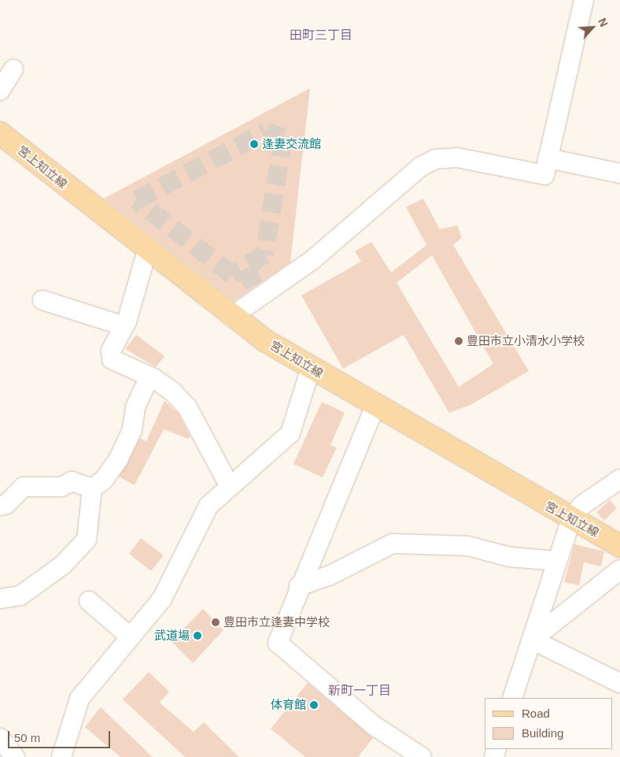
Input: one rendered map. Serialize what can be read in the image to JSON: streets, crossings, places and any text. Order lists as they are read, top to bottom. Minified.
{"streets":{"main road":["宮上知立線"]},"districts":["田町三丁目","新町一丁目"],"places":["逢妻交流館","豊田市立小清水小学校","豊田市立逢妻中学校","武道場","体育館"],"legend":["Road","Building"],"scale_bar":"50 m","north":"top right"}
